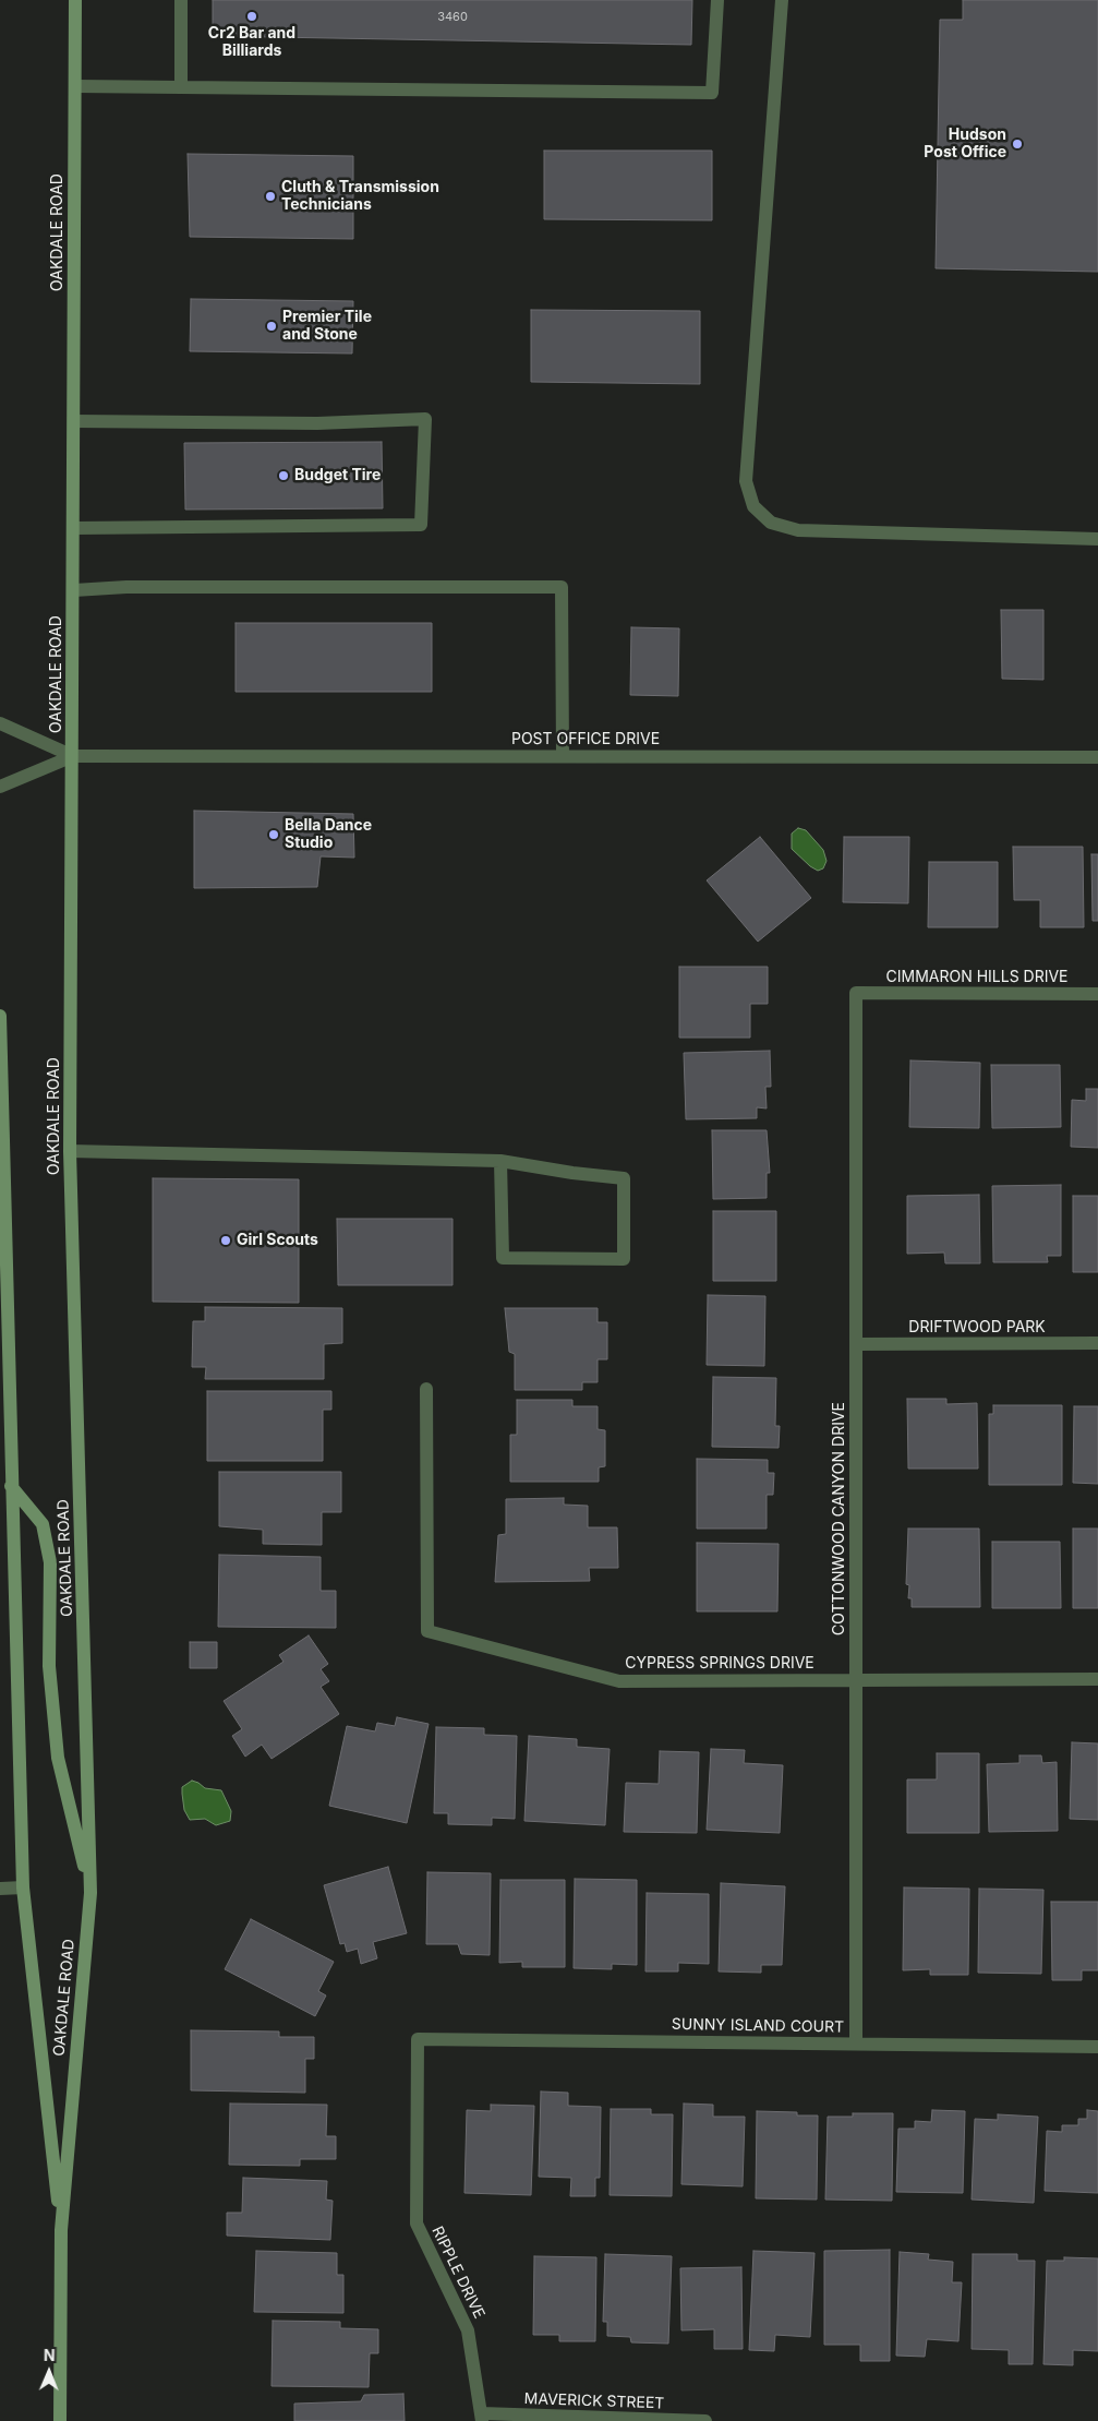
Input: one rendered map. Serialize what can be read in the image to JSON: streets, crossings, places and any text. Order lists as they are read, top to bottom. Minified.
{"streets":{"main road":["OAKDALE ROAD"],"street":["POST OFFICE DRIVE","CIMMARON HILLS DRIVE","DRIFTWOOD PARK","COTTONWOOD CANYON DRIVE","CYPRESS SPRINGS DRIVE","SUNNY ISLAND COURT","RIPPLE DRIVE","MAVERICK STREET"]},"crossings":[["OAKDALE ROAD","POST OFFICE DRIVE"],["CIMMARON HILLS DRIVE","COTTONWOOD CANYON DRIVE"],["DRIFTWOOD PARK","COTTONWOOD CANYON DRIVE"],["COTTONWOOD CANYON DRIVE","CYPRESS SPRINGS DRIVE"],["COTTONWOOD CANYON DRIVE","SUNNY ISLAND COURT"],["SUNNY ISLAND COURT","RIPPLE DRIVE"],["RIPPLE DRIVE","MAVERICK STREET"]],"places":["Cr2 Bar and Billiards","Hudson Post Office","Cluth & Transmission Technicians","Premier Tile and Stone","Budget Tire","Bella Dance Studio","Girl Scouts"],"house_numbers":["3460"],"north":"top"}
